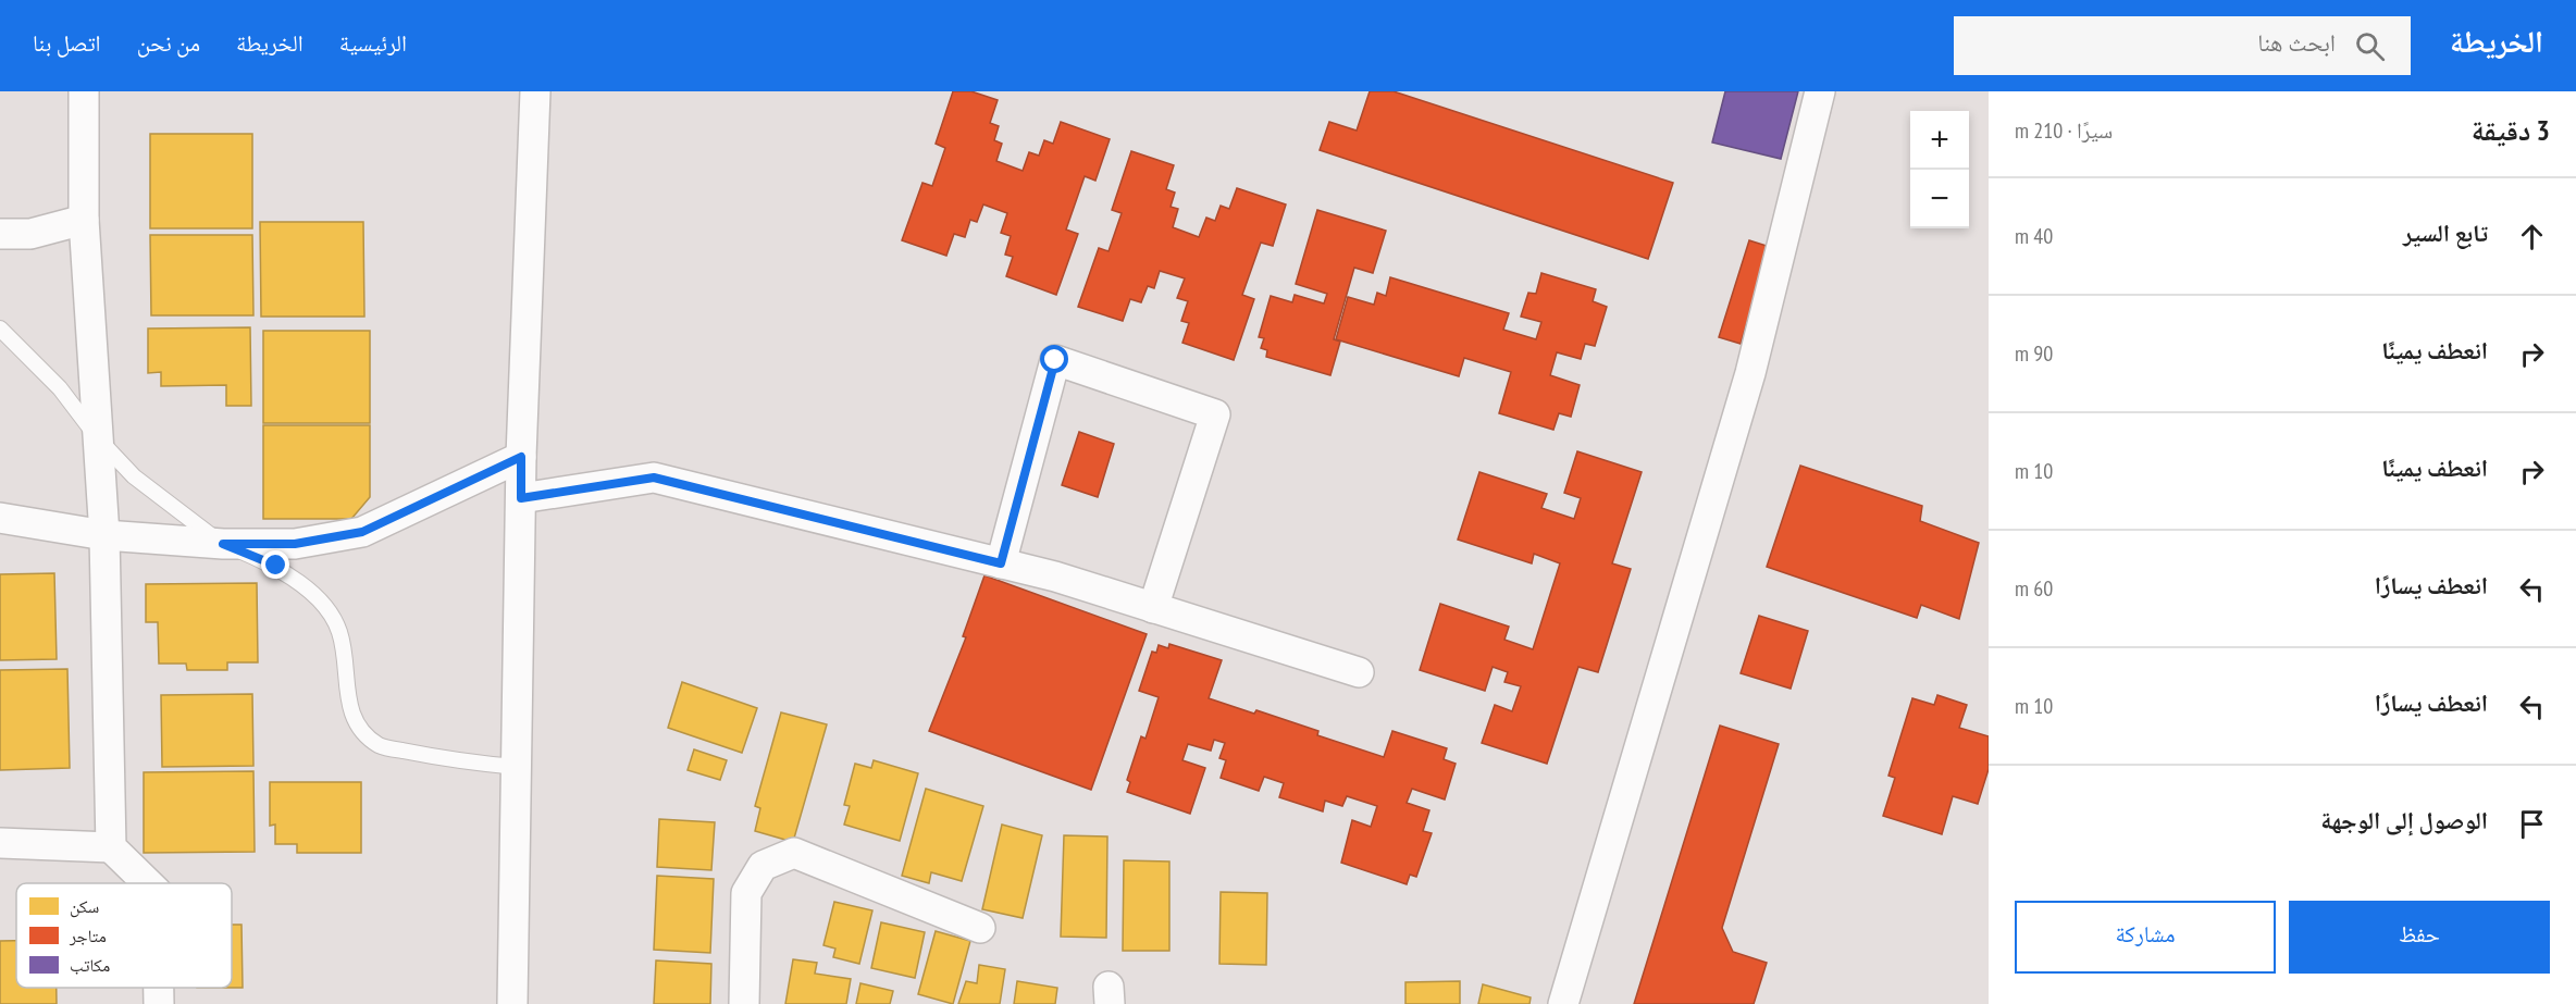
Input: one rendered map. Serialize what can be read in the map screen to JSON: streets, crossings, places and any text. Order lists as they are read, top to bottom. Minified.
{"legend":["سكن","متاجر","مكاتب"],"page":{"header":"الخريطة","search":"ابحث هنا","nav":["الرئيسية","الخريطة","من نحن","اتصل بنا"],"heading":["3 دقيقة","سيرًا · 210 m"],"map_buttons":["+","−"],"list":[["تابع السير","40 m"],["انعطف يمينًا","90 m"],["انعطف يمينًا","10 m"],["انعطف يسارًا","60 m"],["انعطف يسارًا","10 m"],"الوصول إلى الوجهة"],"buttons":["حفظ","مشاركة"]}}
